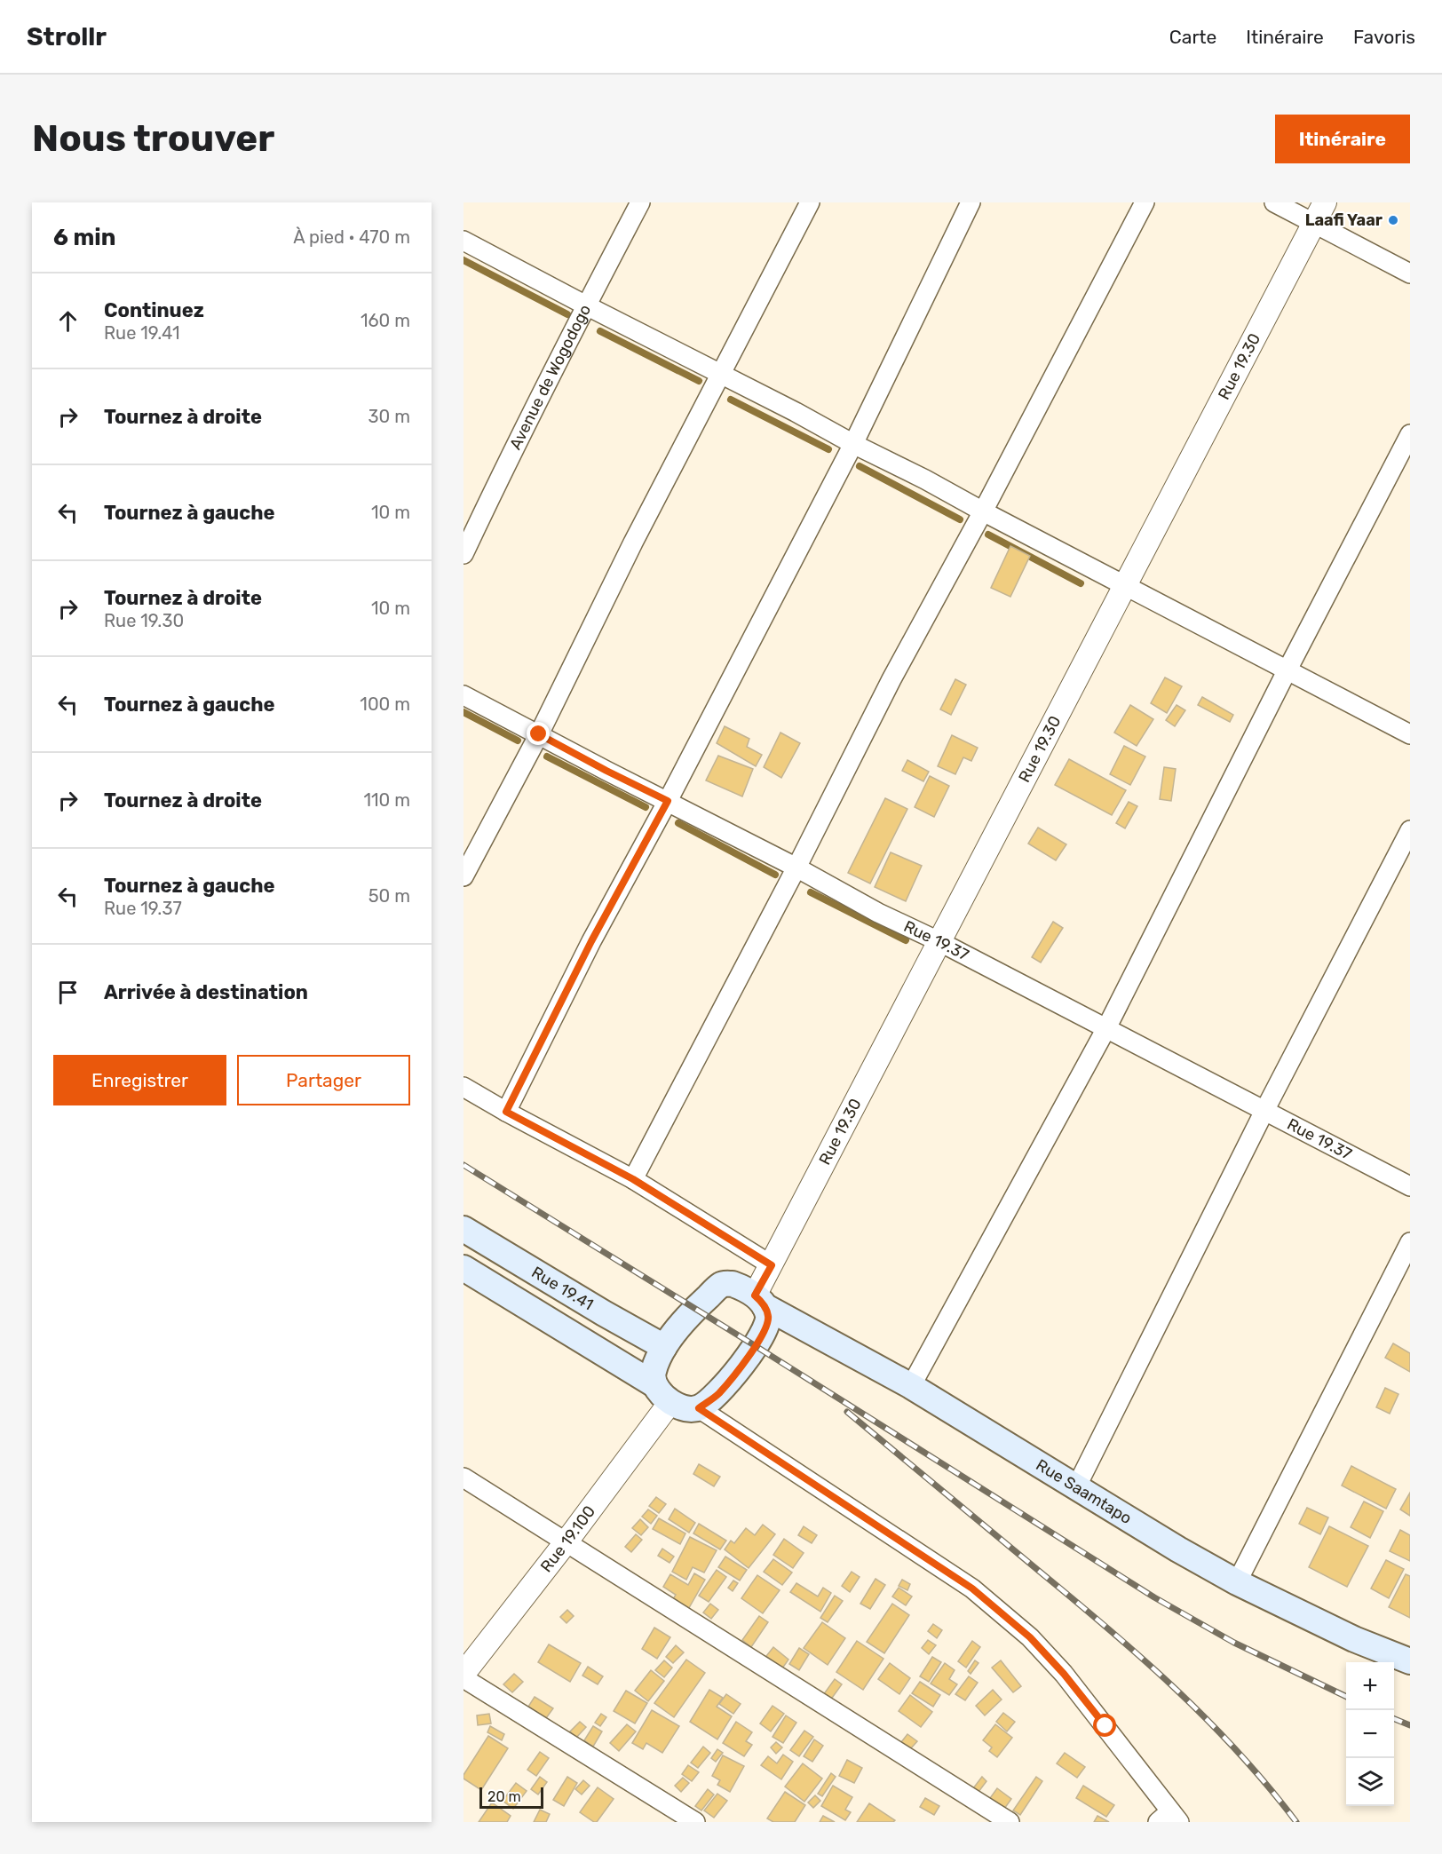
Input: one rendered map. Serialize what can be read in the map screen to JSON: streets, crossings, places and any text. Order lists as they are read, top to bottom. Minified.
{"streets":{"main road":["Rue 19.41","Rue Saamtapo"],"street":["Rue 19.30","Avenue de Wogodogo","Rue 19.37","Rue 19.100"]},"crossings":[["Rue 19.30","Rue 19.37"],["Rue 19.30","Rue Saamtapo"],["Rue 19.41","Rue Saamtapo"]],"places":["Laafi Yaar"],"scale_bar":"20 m","page":{"header":"Strollr","nav":["Carte","Itinéraire","Favoris"],"buttons":["Itinéraire",["Enregistrer","Partager"]],"title":"Nous trouver","heading":["6 min","À pied · 470 m"],"list":[["Continuez","Rue 19.41","160 m"],["Tournez à droite","30 m"],["Tournez à gauche","10 m"],["Tournez à droite","Rue 19.30","10 m"],["Tournez à gauche","100 m"],["Tournez à droite","110 m"],["Tournez à gauche","Rue 19.37","50 m"],"Arrivée à destination"],"map_buttons":["+","−"],"scale":"20 m"}}
